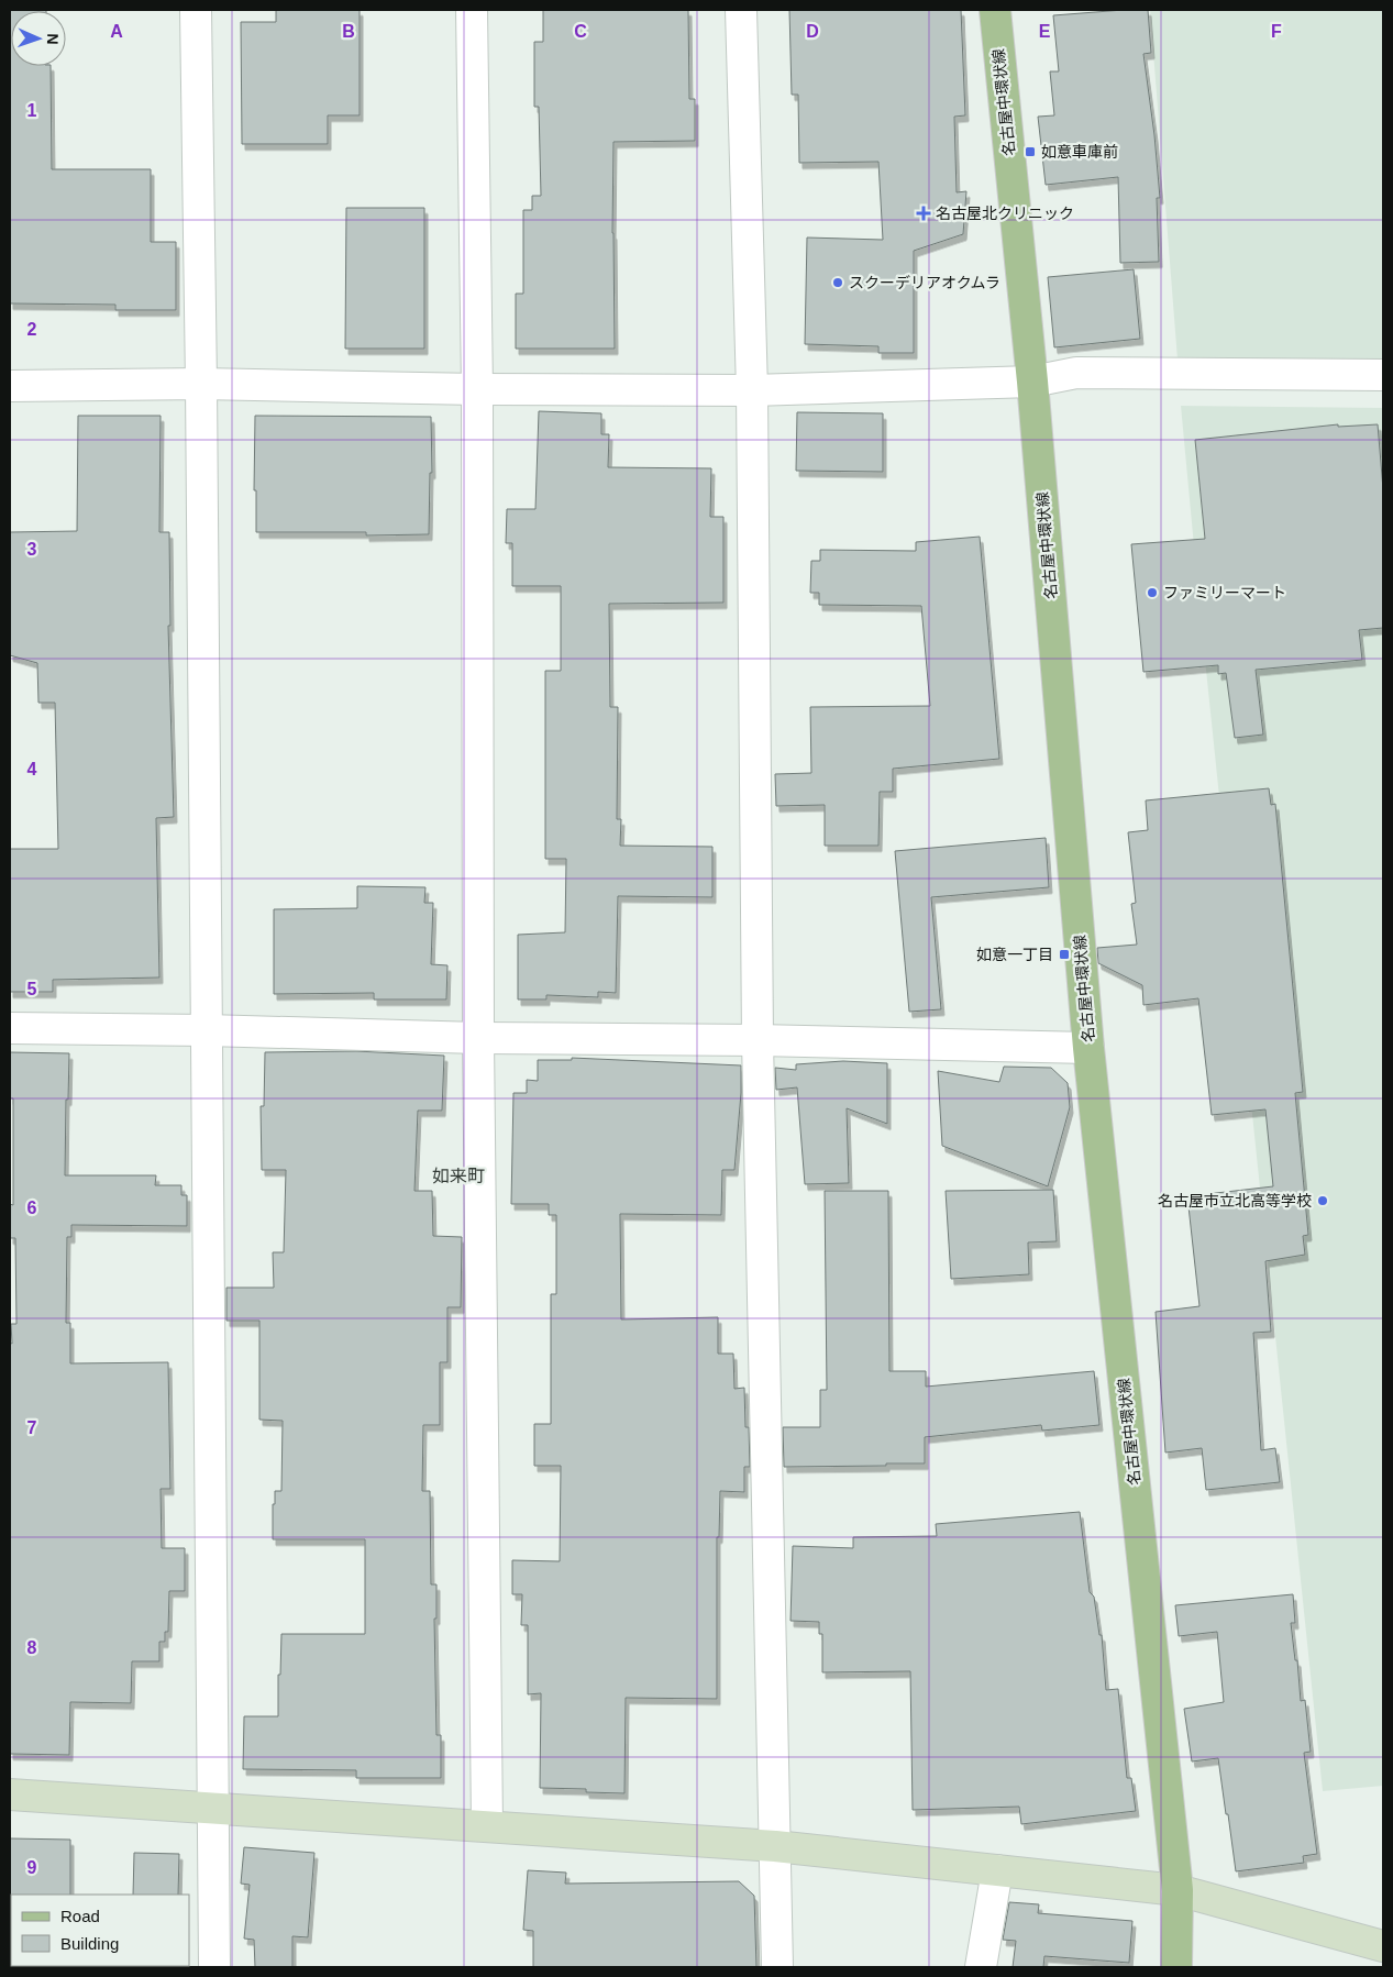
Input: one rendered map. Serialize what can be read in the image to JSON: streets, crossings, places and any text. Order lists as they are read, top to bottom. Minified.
{"streets":{"main road":["名古屋中環状線"]},"districts":["如来町"],"places":{"transit":["如意車庫前","如意一丁目"],"health":["名古屋北クリニック"],"other":["スクーデリアオクムラ","ファミリーマート","名古屋市立北高等学校"]},"legend":["Road","Building"],"north":"right","grid":{"columns":["A","B","C","D","E","F"],"rows":["1","2","3","4","5","6","7","8","9"]}}
